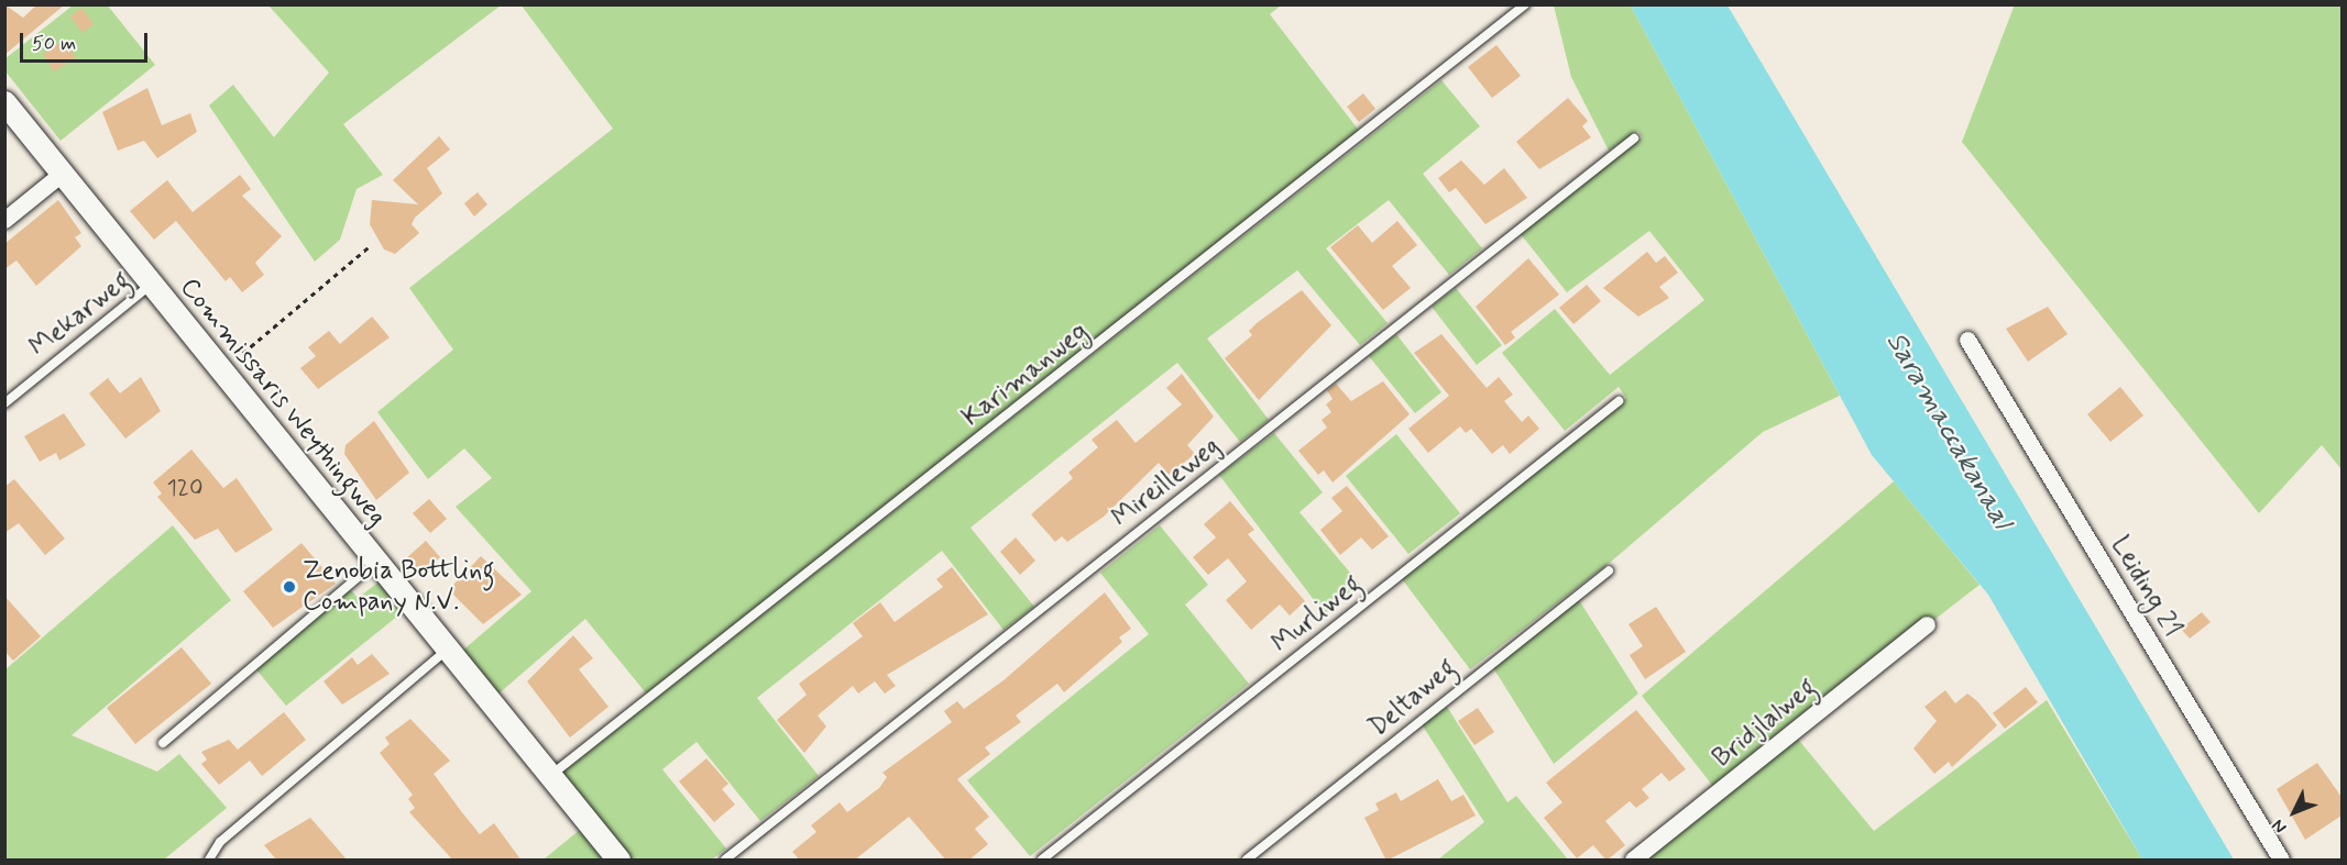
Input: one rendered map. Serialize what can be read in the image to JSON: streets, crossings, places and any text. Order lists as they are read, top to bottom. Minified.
{"streets":{"main road":["Commissaris Weythingweg"],"street":["Leiding 21","Bridjlalweg"],"lane":["Mekarweg","Karimanweg","Mireilleweg","Murliweg","Deltaweg"]},"crossings":[["Mekarweg","Commissaris Weythingweg"],["Karimanweg","Commissaris Weythingweg"]],"water":["Saramaccakanaal"],"places":["Zenobia Bottling Company N.V."],"house_numbers":["120"],"scale_bar":"50 m","north":"bottom left"}
